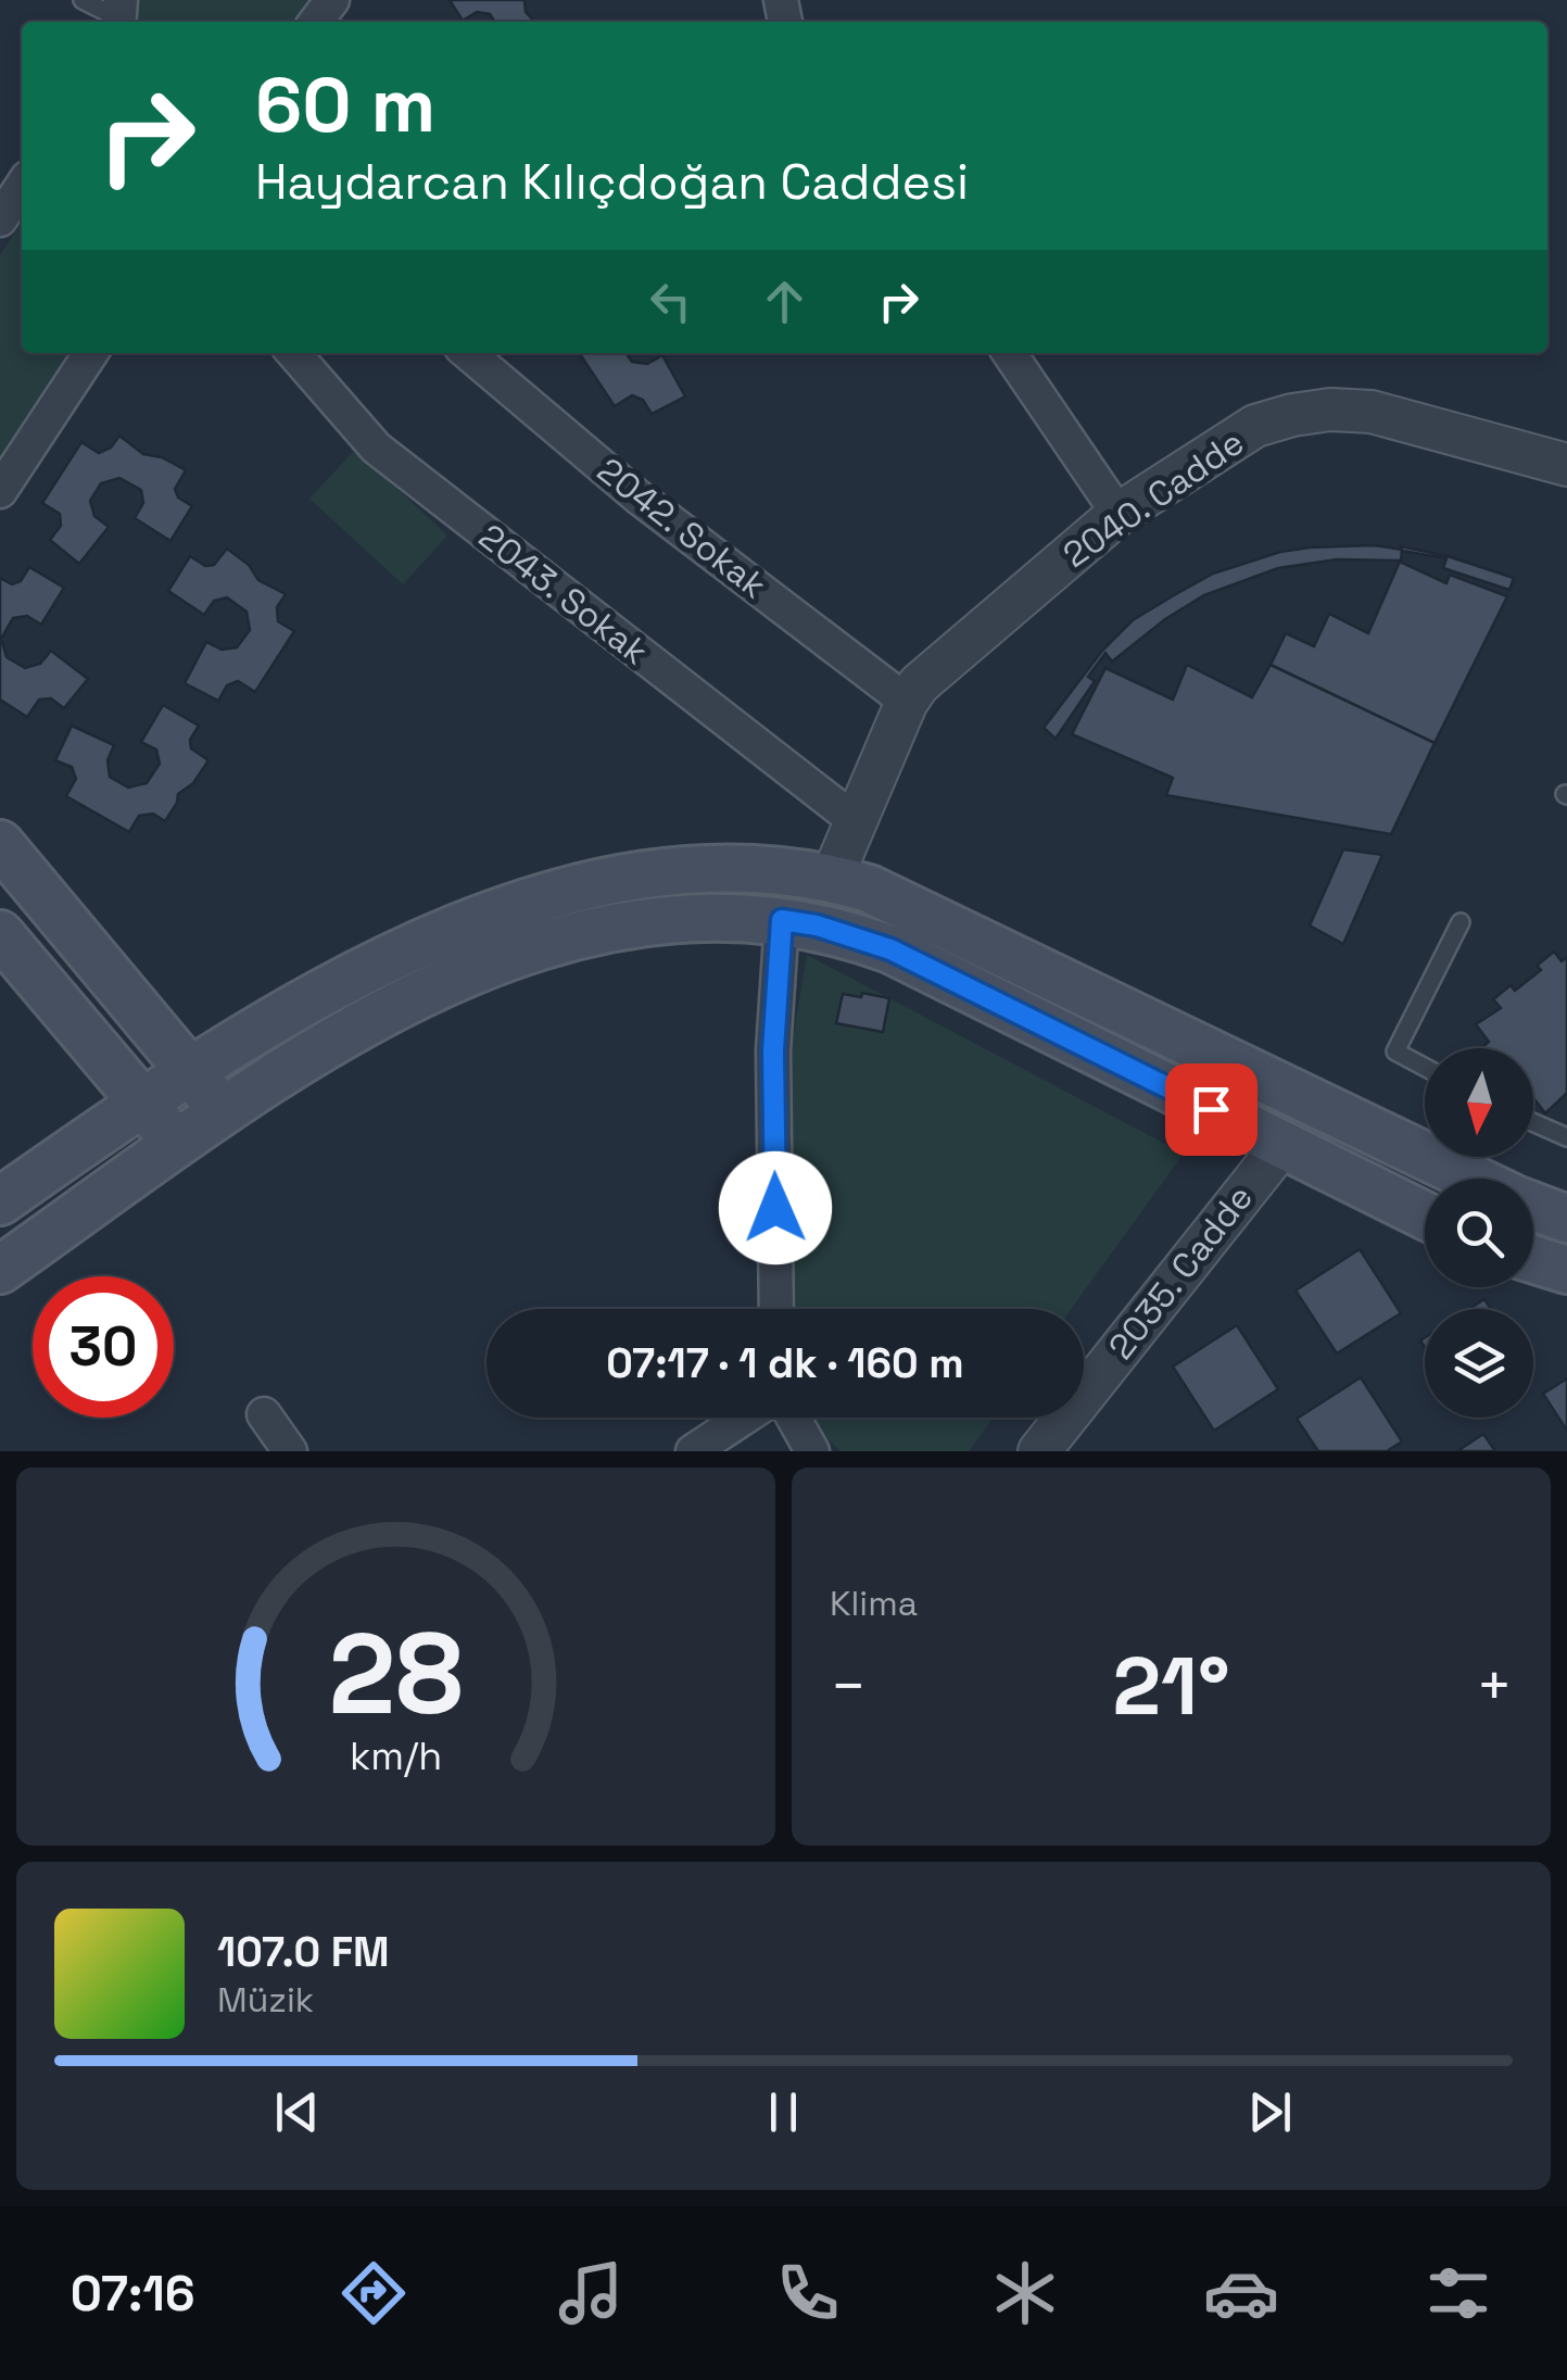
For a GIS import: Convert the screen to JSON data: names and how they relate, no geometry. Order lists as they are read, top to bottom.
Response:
{
  "streets": {
    "street": [
      "2040. Cadde",
      "2042. Sokak",
      "2043. Sokak",
      "2035. Cadde"
    ]
  },
  "crossings": [
    ["2040. Cadde", "2042. Sokak"],
    ["2040. Cadde", "2043. Sokak"]
  ],
  "north": "bottom",
  "page": {
    "turn": ["60 m", "Haydarcan Kılıçdoğan Caddesi"],
    "limit": "30",
    "trip": "07:17 · 1 dk · 160 m",
    "tile": "Klima",
    "heat": ["−", "21°", "+"],
    "song": ["107.0 FM", "Müzik"],
    "tabs": "07:16",
    "gauge": ["28", "km/h"]
  }
}
